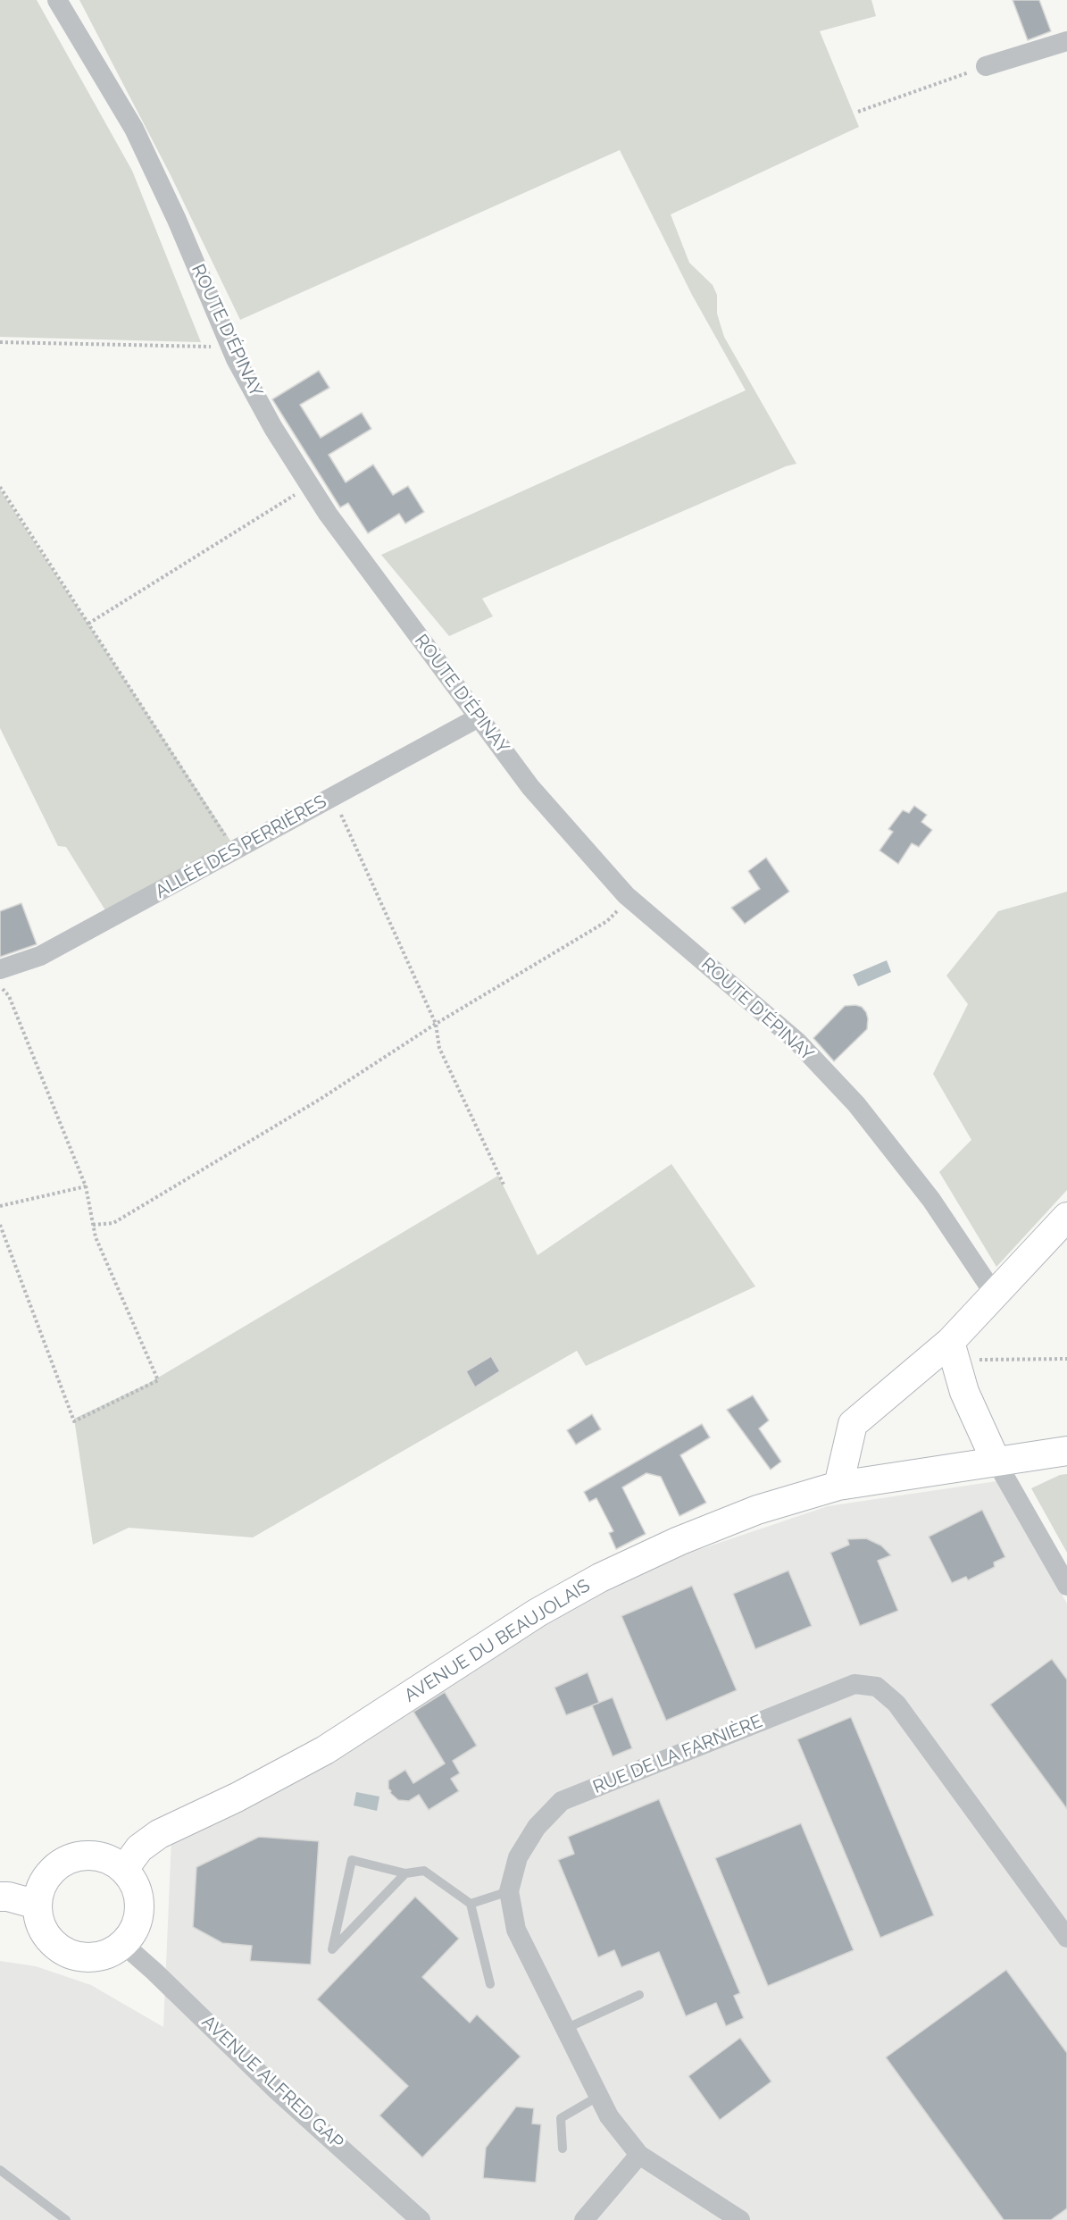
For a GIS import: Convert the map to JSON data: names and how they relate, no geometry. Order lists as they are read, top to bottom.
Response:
{
  "streets": {
    "main road": ["AVENUE DU BEAUJOLAIS"],
    "street": [
      "ROUTE D'ÉPINAY",
      "ALLÉE DES PERRIÈRES",
      "RUE DE LA FARNIÈRE",
      "AVENUE ALFRED GAP"
    ]
  },
  "crossings": [
    ["ROUTE D'ÉPINAY", "ALLÉE DES PERRIÈRES"],
    ["AVENUE DU BEAUJOLAIS", "AVENUE ALFRED GAP"]
  ]
}
